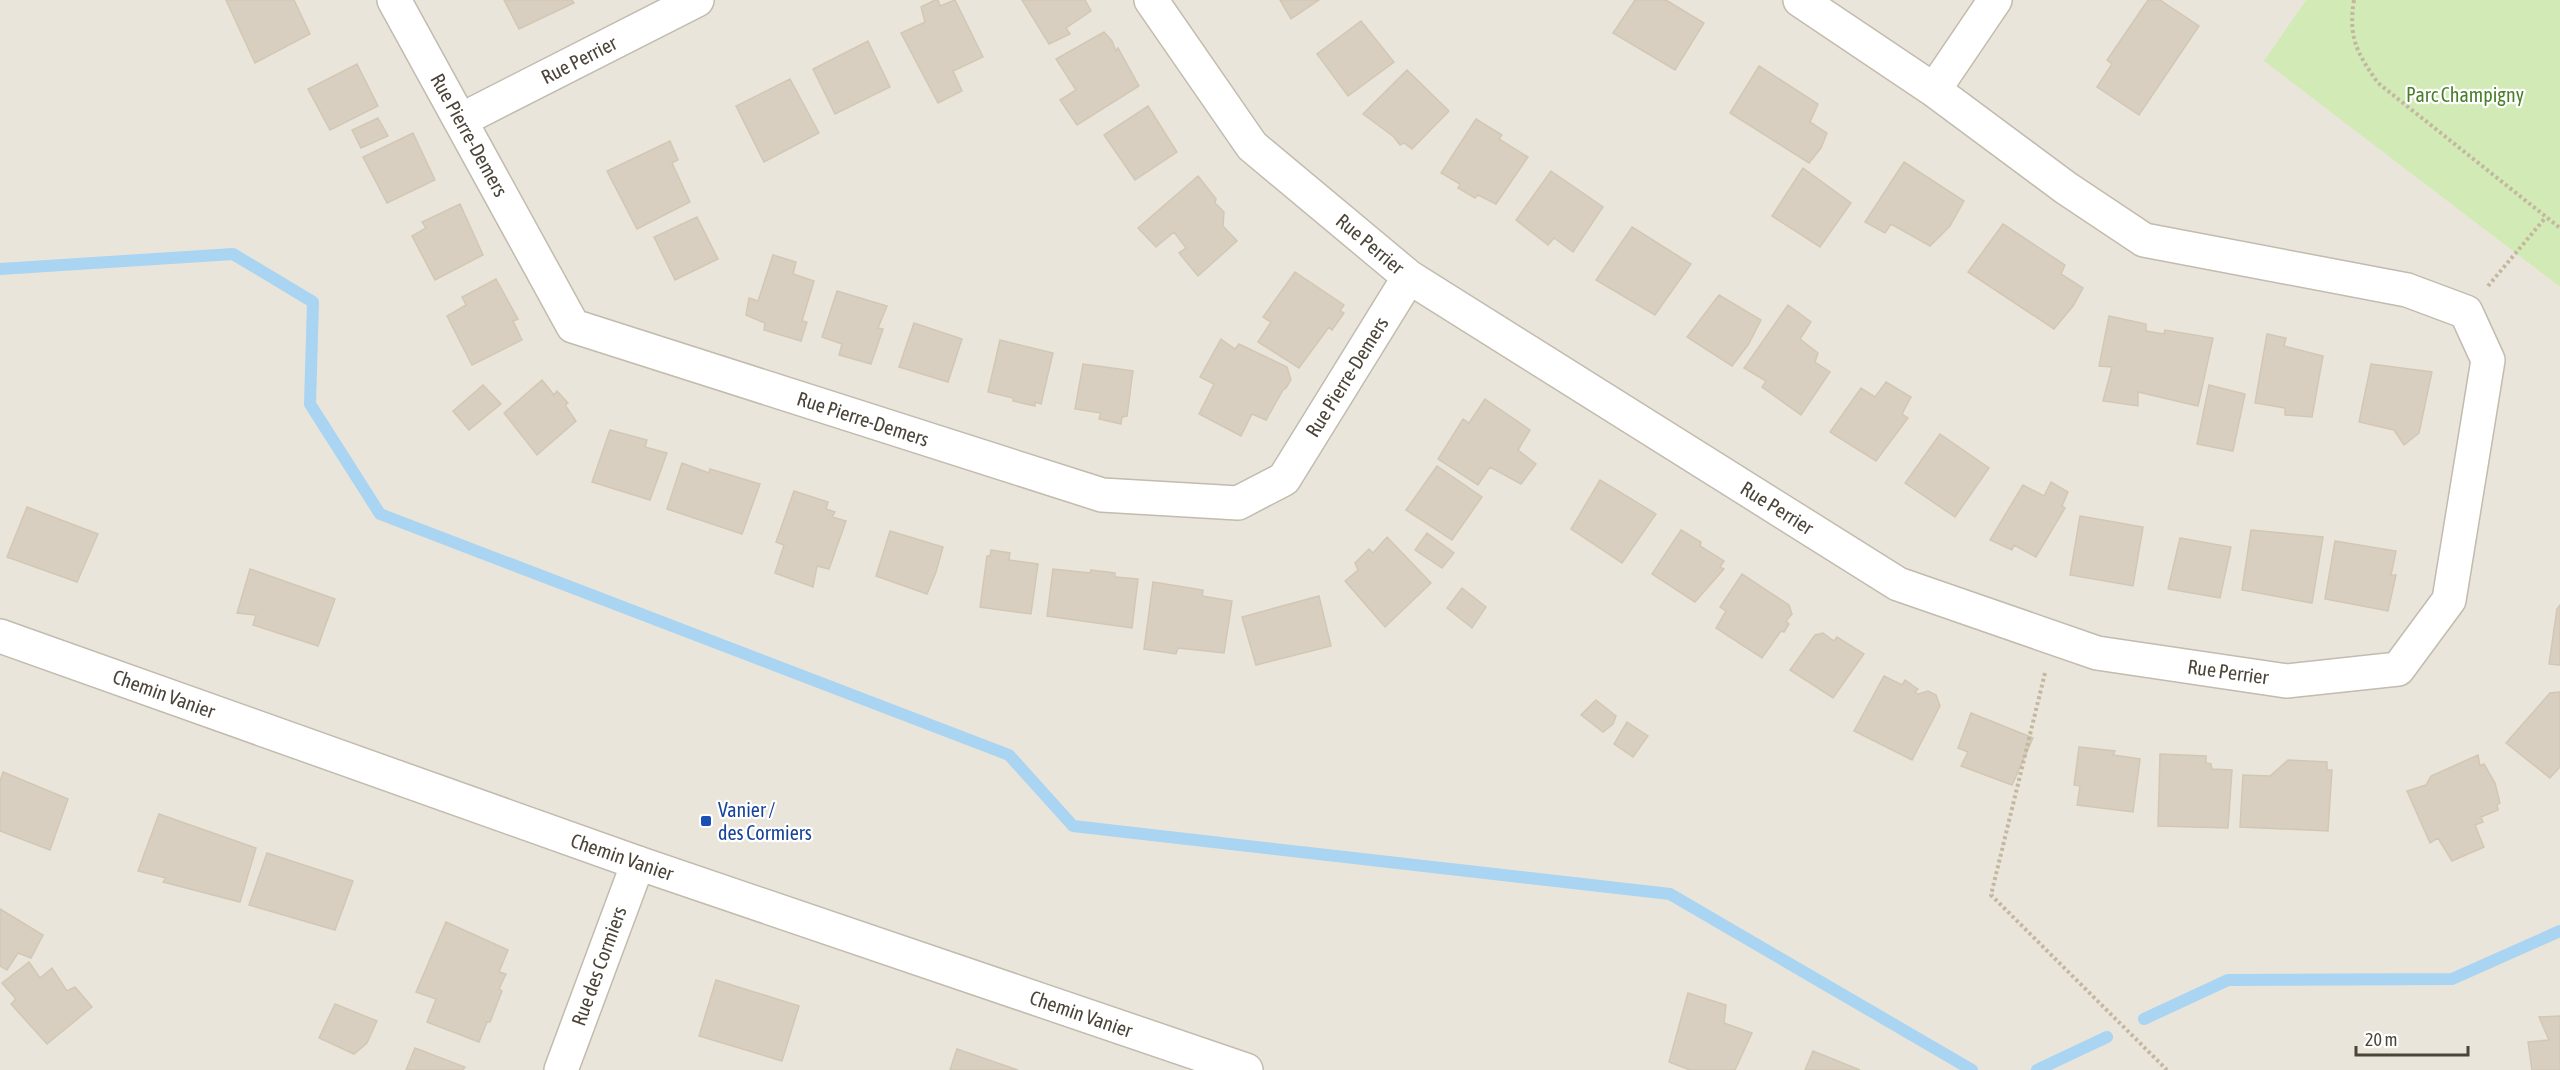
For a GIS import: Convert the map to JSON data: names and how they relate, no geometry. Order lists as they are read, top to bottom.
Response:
{
  "streets": {
    "street": [
      "Rue Perrier",
      "Rue Pierre-Demers",
      "Chemin Vanier",
      "Rue des Cormiers"
    ]
  },
  "crossings": [
    ["Rue Perrier", "Rue Pierre-Demers"],
    ["Chemin Vanier", "Rue des Cormiers"]
  ],
  "parks": ["Parc Champigny"],
  "places": {
    "transit": ["Vanier / des Cormiers"]
  },
  "scale_bar": "20 m"
}
